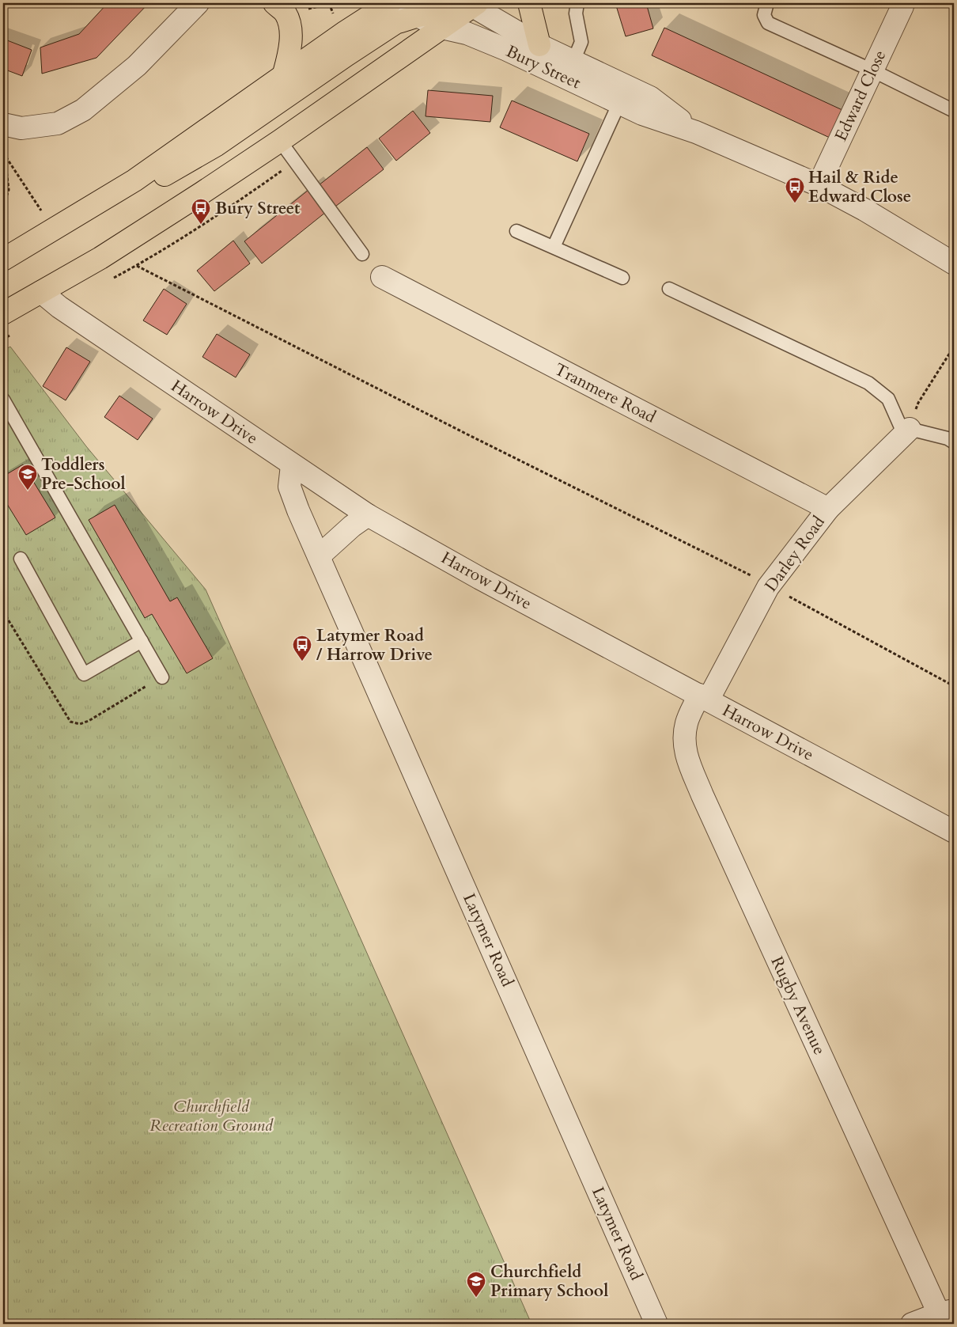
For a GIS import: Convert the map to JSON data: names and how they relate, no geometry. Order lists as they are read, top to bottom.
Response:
{
  "streets": {
    "street": [
      "Bury Street",
      "Edward Close",
      "Tranmere Road",
      "Harrow Drive",
      "Darley Road",
      "Latymer Road",
      "Rugby Avenue"
    ]
  },
  "crossings": [
    ["Bury Street", "Edward Close"],
    ["Tranmere Road", "Darley Road"],
    ["Harrow Drive", "Darley Road"],
    ["Harrow Drive", "Latymer Road"],
    ["Harrow Drive", "Rugby Avenue"],
    ["Darley Road", "Rugby Avenue"]
  ],
  "parks": ["Churchfield Recreation Ground"],
  "places": {
    "bus stop": ["Hail & Ride Edward Close", "Bury Street", "Latymer Road / Harrow Drive"],
    "school or university": ["Toddlers Pre-School", "Churchfield Primary School"]
  }
}
